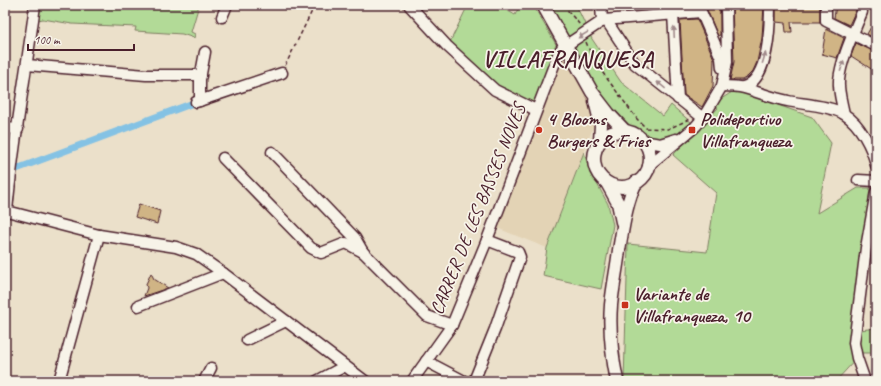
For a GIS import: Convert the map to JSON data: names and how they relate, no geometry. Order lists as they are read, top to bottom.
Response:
{
  "streets": {
    "street": ["CARRER DE LES BASSES NOVES"]
  },
  "districts": ["VILLAFRANQUESA"],
  "places": {
    "other": ["4 Blooms Burgers & Fries"],
    "transit": ["Polideportivo Villafranqueza", "Variante de Villafranqueza, 10"]
  },
  "scale_bar": "100 m"
}
